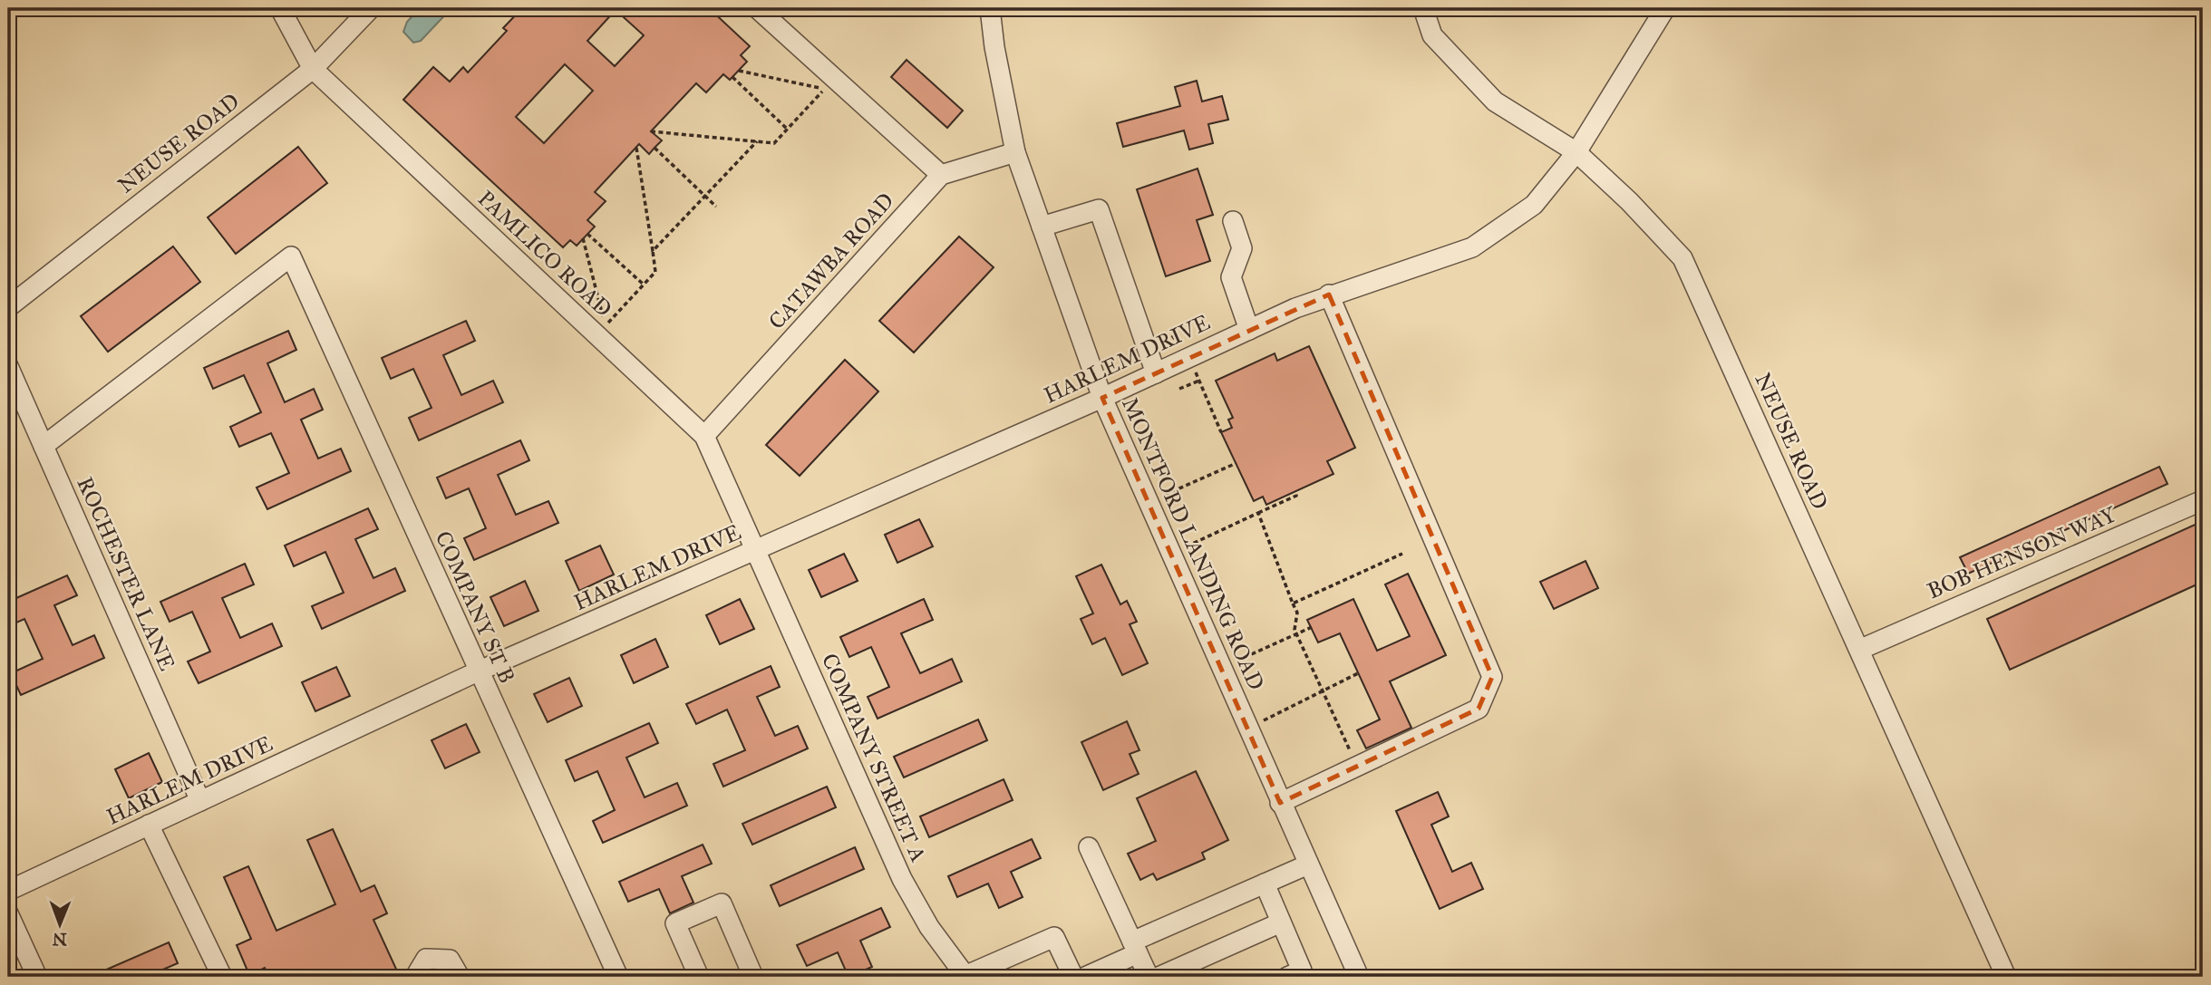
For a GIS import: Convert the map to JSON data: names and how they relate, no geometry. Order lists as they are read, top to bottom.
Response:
{
  "streets": {
    "street": [
      "NEUSE ROAD",
      "PAMLICO ROAD",
      "CATAWBA ROAD",
      "HARLEM DRIVE",
      "MONTFORD LANDING ROAD",
      "BOB HENSON WAY",
      "ROCHESTER LANE",
      "COMPANY ST B",
      "COMPANY STREET A"
    ]
  },
  "crossings": [
    ["NEUSE ROAD", "PAMLICO ROAD"],
    ["NEUSE ROAD", "HARLEM DRIVE"],
    ["NEUSE ROAD", "BOB HENSON WAY"],
    ["PAMLICO ROAD", "CATAWBA ROAD"],
    ["PAMLICO ROAD", "HARLEM DRIVE"],
    ["PAMLICO ROAD", "COMPANY STREET A"],
    ["HARLEM DRIVE", "MONTFORD LANDING ROAD"],
    ["HARLEM DRIVE", "ROCHESTER LANE"],
    ["HARLEM DRIVE", "COMPANY ST B"],
    ["HARLEM DRIVE", "COMPANY STREET A"],
    ["ROCHESTER LANE", "COMPANY ST B"]
  ],
  "north": "bottom"
}
